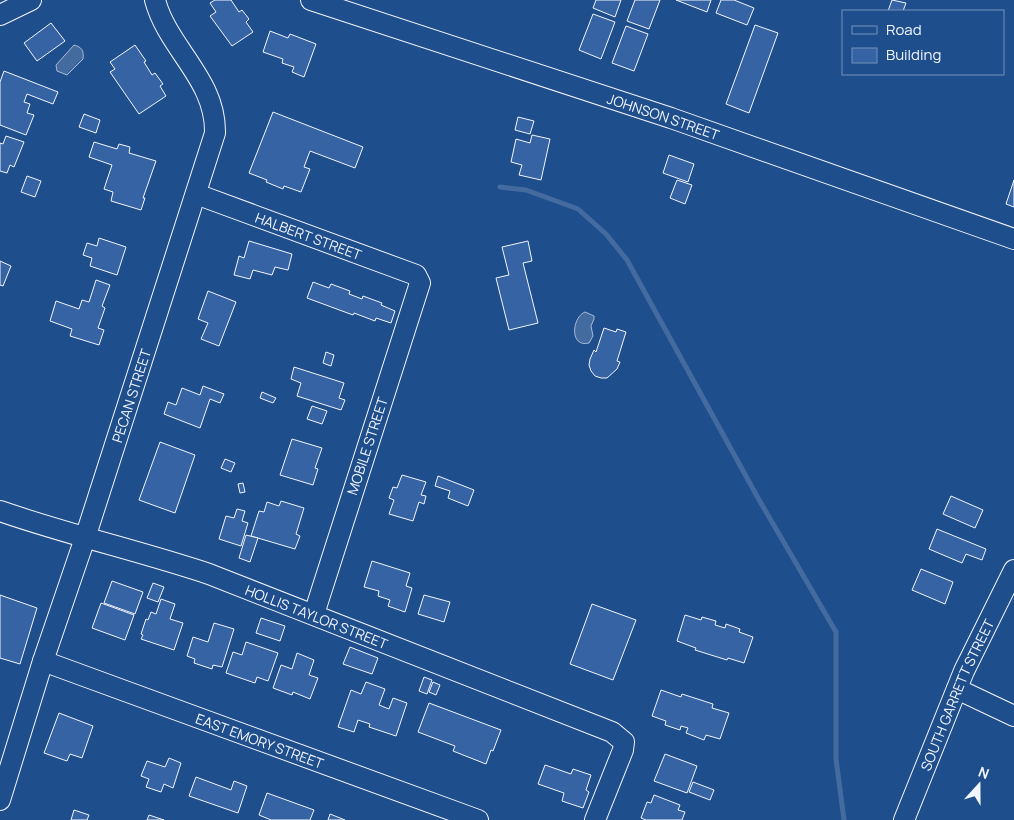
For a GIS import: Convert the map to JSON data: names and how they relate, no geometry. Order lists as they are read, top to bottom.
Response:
{
  "streets": {
    "street": [
      "JOHNSON STREET",
      "HALBERT STREET",
      "PECAN STREET",
      "MOBILE STREET",
      "HOLLIS TAYLOR STREET",
      "SOUTH GARRETT STREET",
      "EAST EMORY STREET"
    ]
  },
  "crossings": [
    ["HALBERT STREET", "PECAN STREET"],
    ["HALBERT STREET", "MOBILE STREET"],
    ["PECAN STREET", "HOLLIS TAYLOR STREET"],
    ["PECAN STREET", "EAST EMORY STREET"],
    ["MOBILE STREET", "HOLLIS TAYLOR STREET"]
  ],
  "legend": ["Road", "Building"],
  "north": "top"
}
